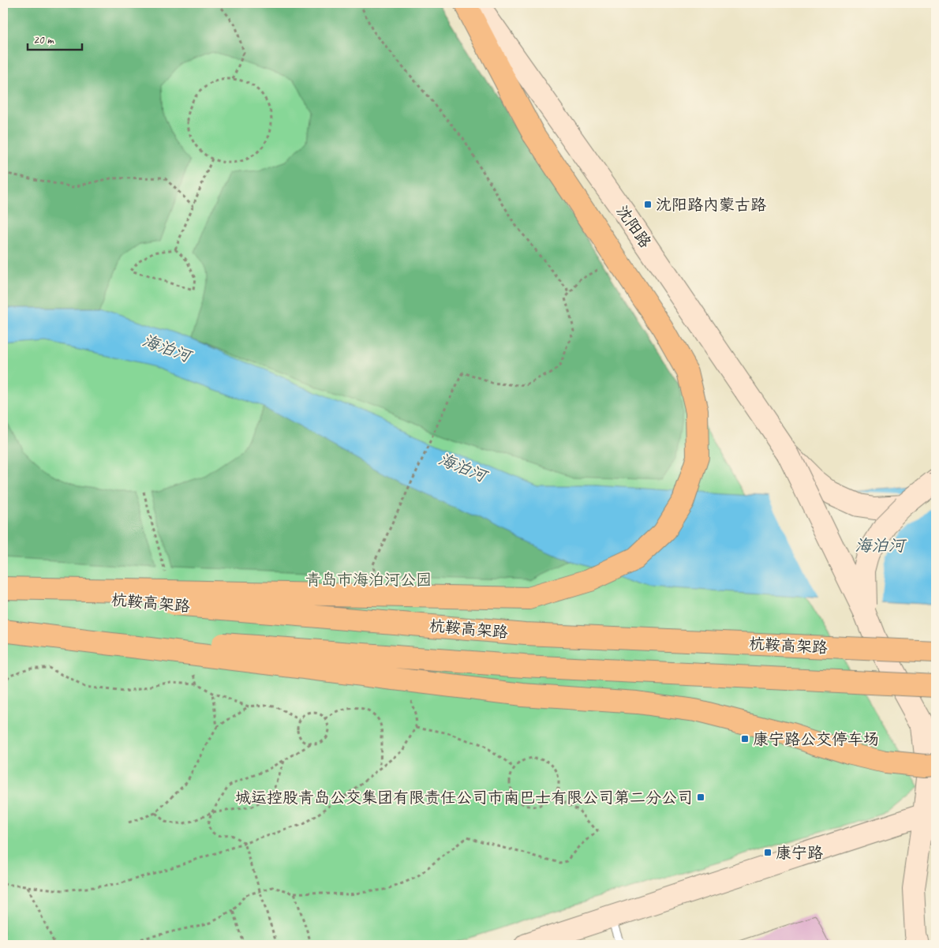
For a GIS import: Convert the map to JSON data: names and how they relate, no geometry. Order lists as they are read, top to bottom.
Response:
{
  "streets": {
    "highway": ["杭鞍高架路"],
    "main road": ["沈阳路"]
  },
  "water": ["海泊河"],
  "parks": ["青岛市海泊河公园"],
  "places": {
    "transit": [
      "沈阳路内蒙古路",
      "康宁路公交停车场",
      "城运控股青岛公交集团有限责任公司市南巴士有限公司第二分公司",
      "康宁路"
    ]
  },
  "scale_bar": "20 m"
}
